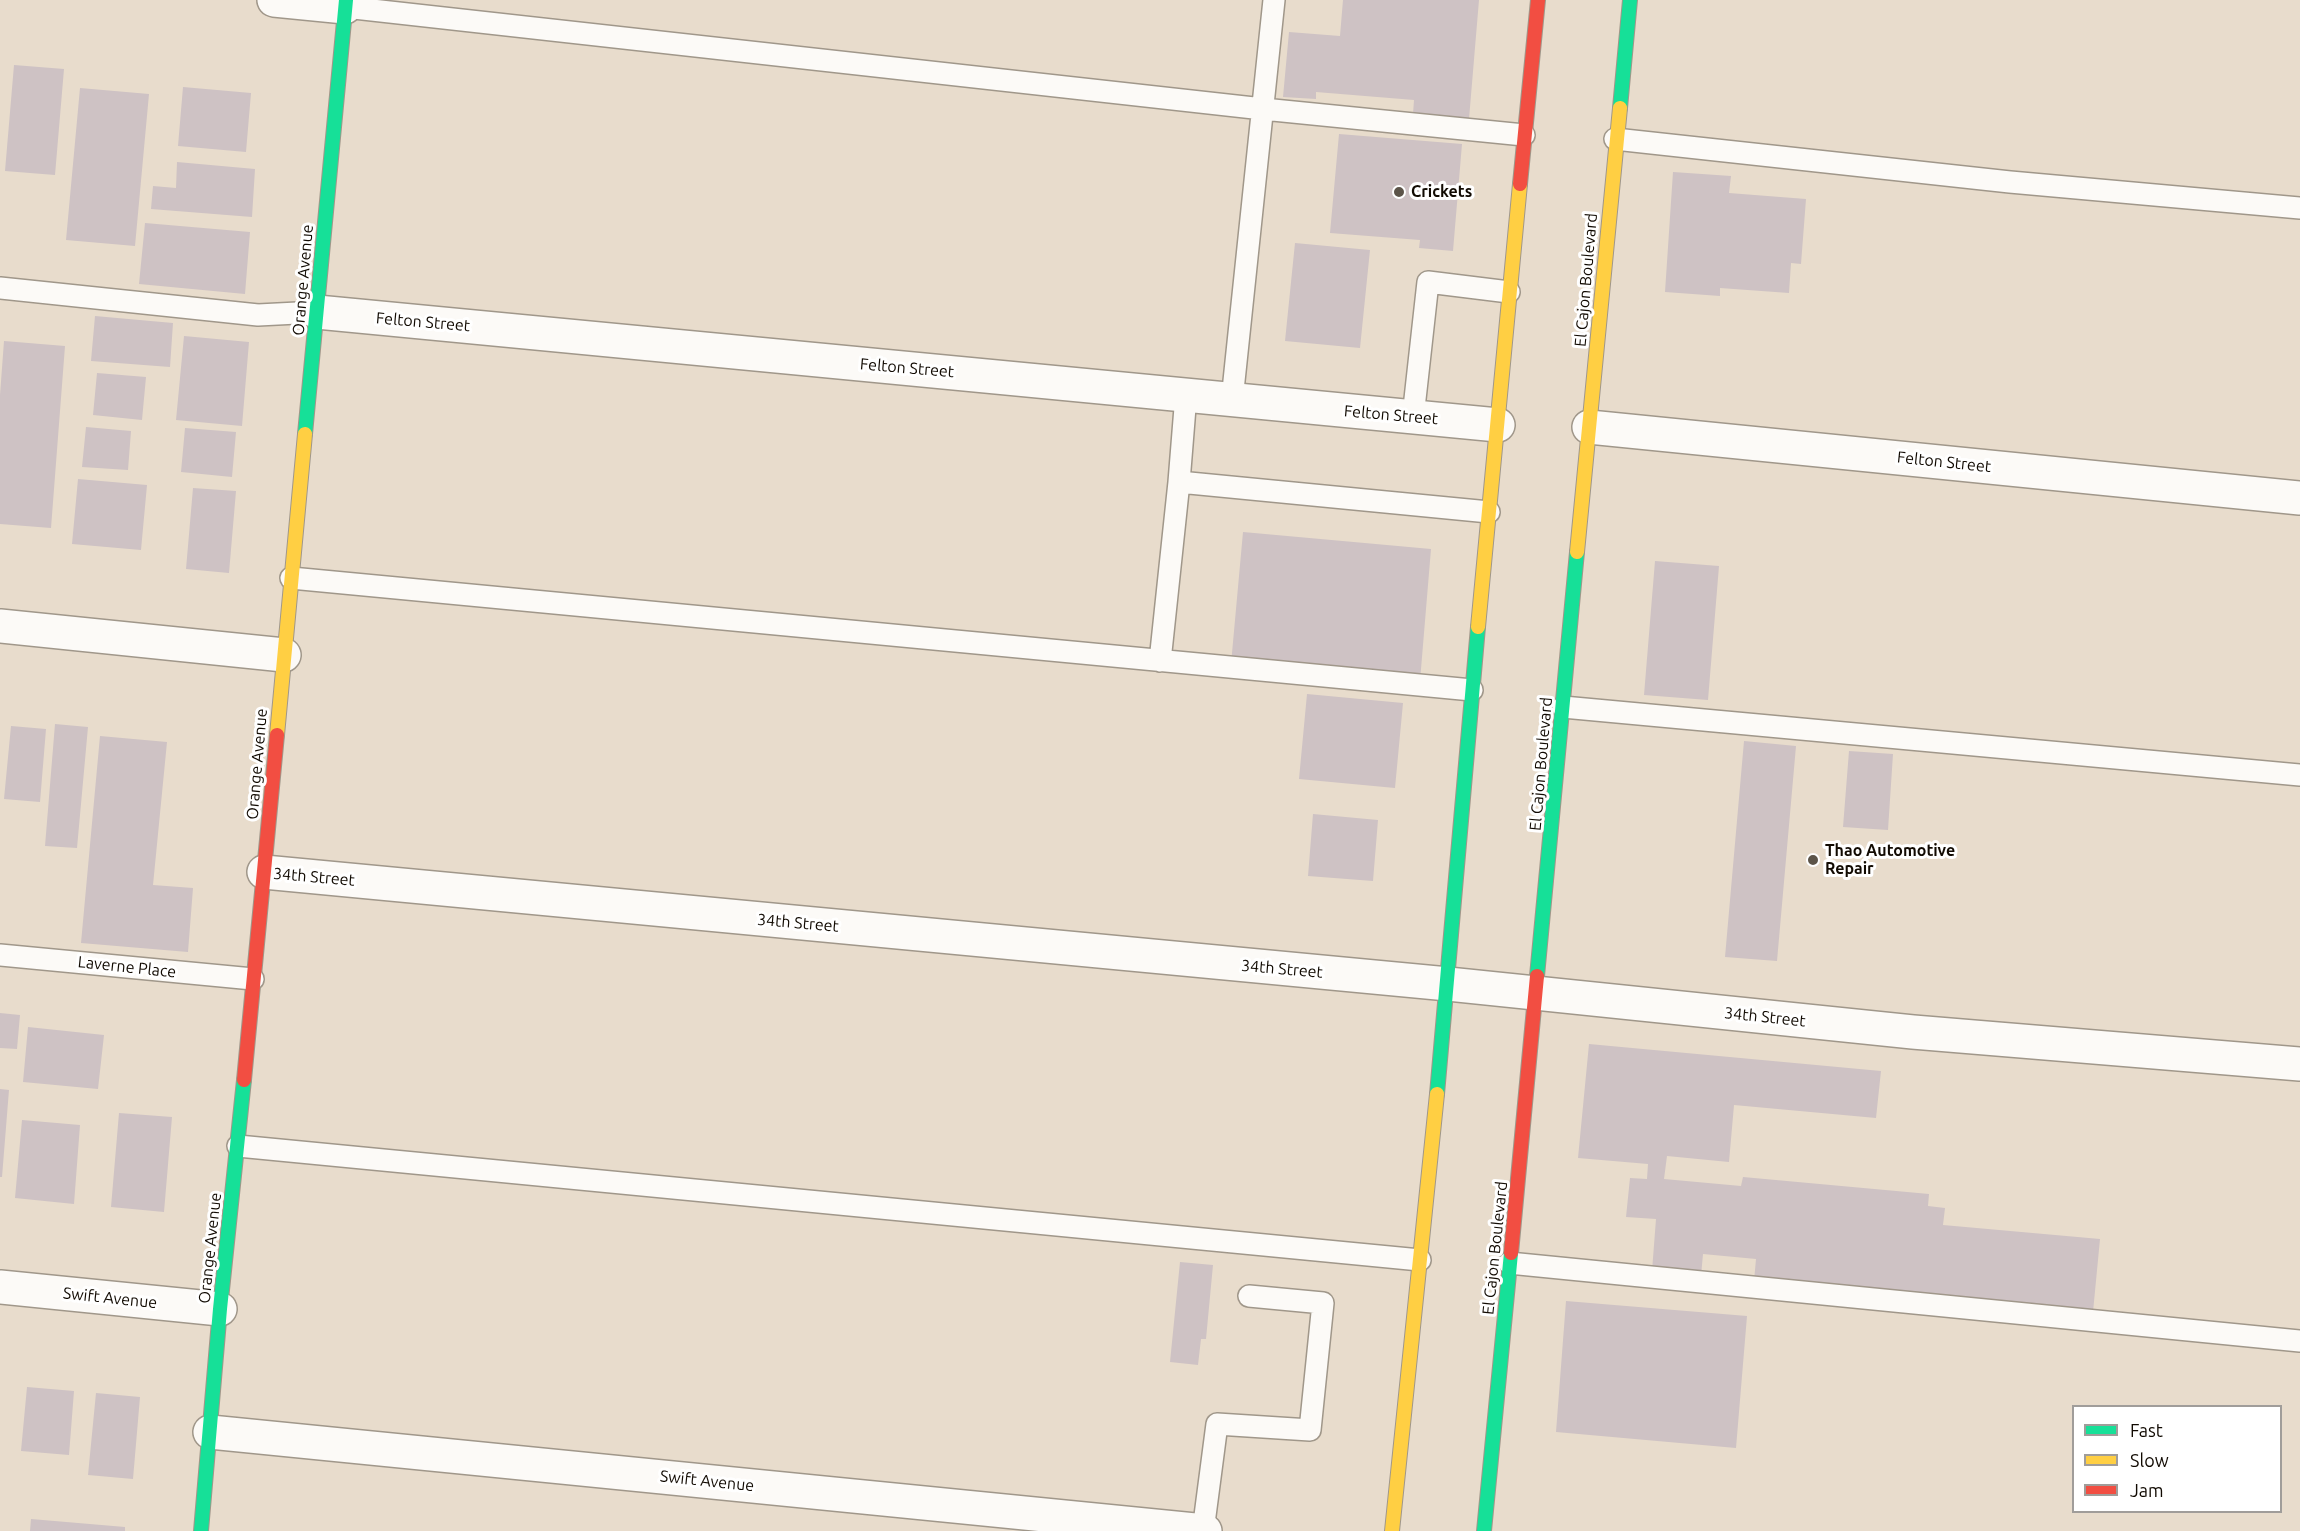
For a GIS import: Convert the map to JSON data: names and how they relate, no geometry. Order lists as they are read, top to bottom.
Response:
{
  "streets": {
    "main road": ["Orange Avenue", "El Cajon Boulevard"],
    "street": ["Felton Street", "34th Street", "Swift Avenue"],
    "lane": ["Laverne Place"]
  },
  "crossings": [
    ["Orange Avenue", "Felton Street"],
    ["Orange Avenue", "34th Street"],
    ["Orange Avenue", "Laverne Place"],
    ["Orange Avenue", "Swift Avenue"],
    ["El Cajon Boulevard", "Felton Street"],
    ["El Cajon Boulevard", "34th Street"]
  ],
  "places": ["Crickets", "Thao Automotive Repair"],
  "legend": ["Fast", "Slow", "Jam"]
}
